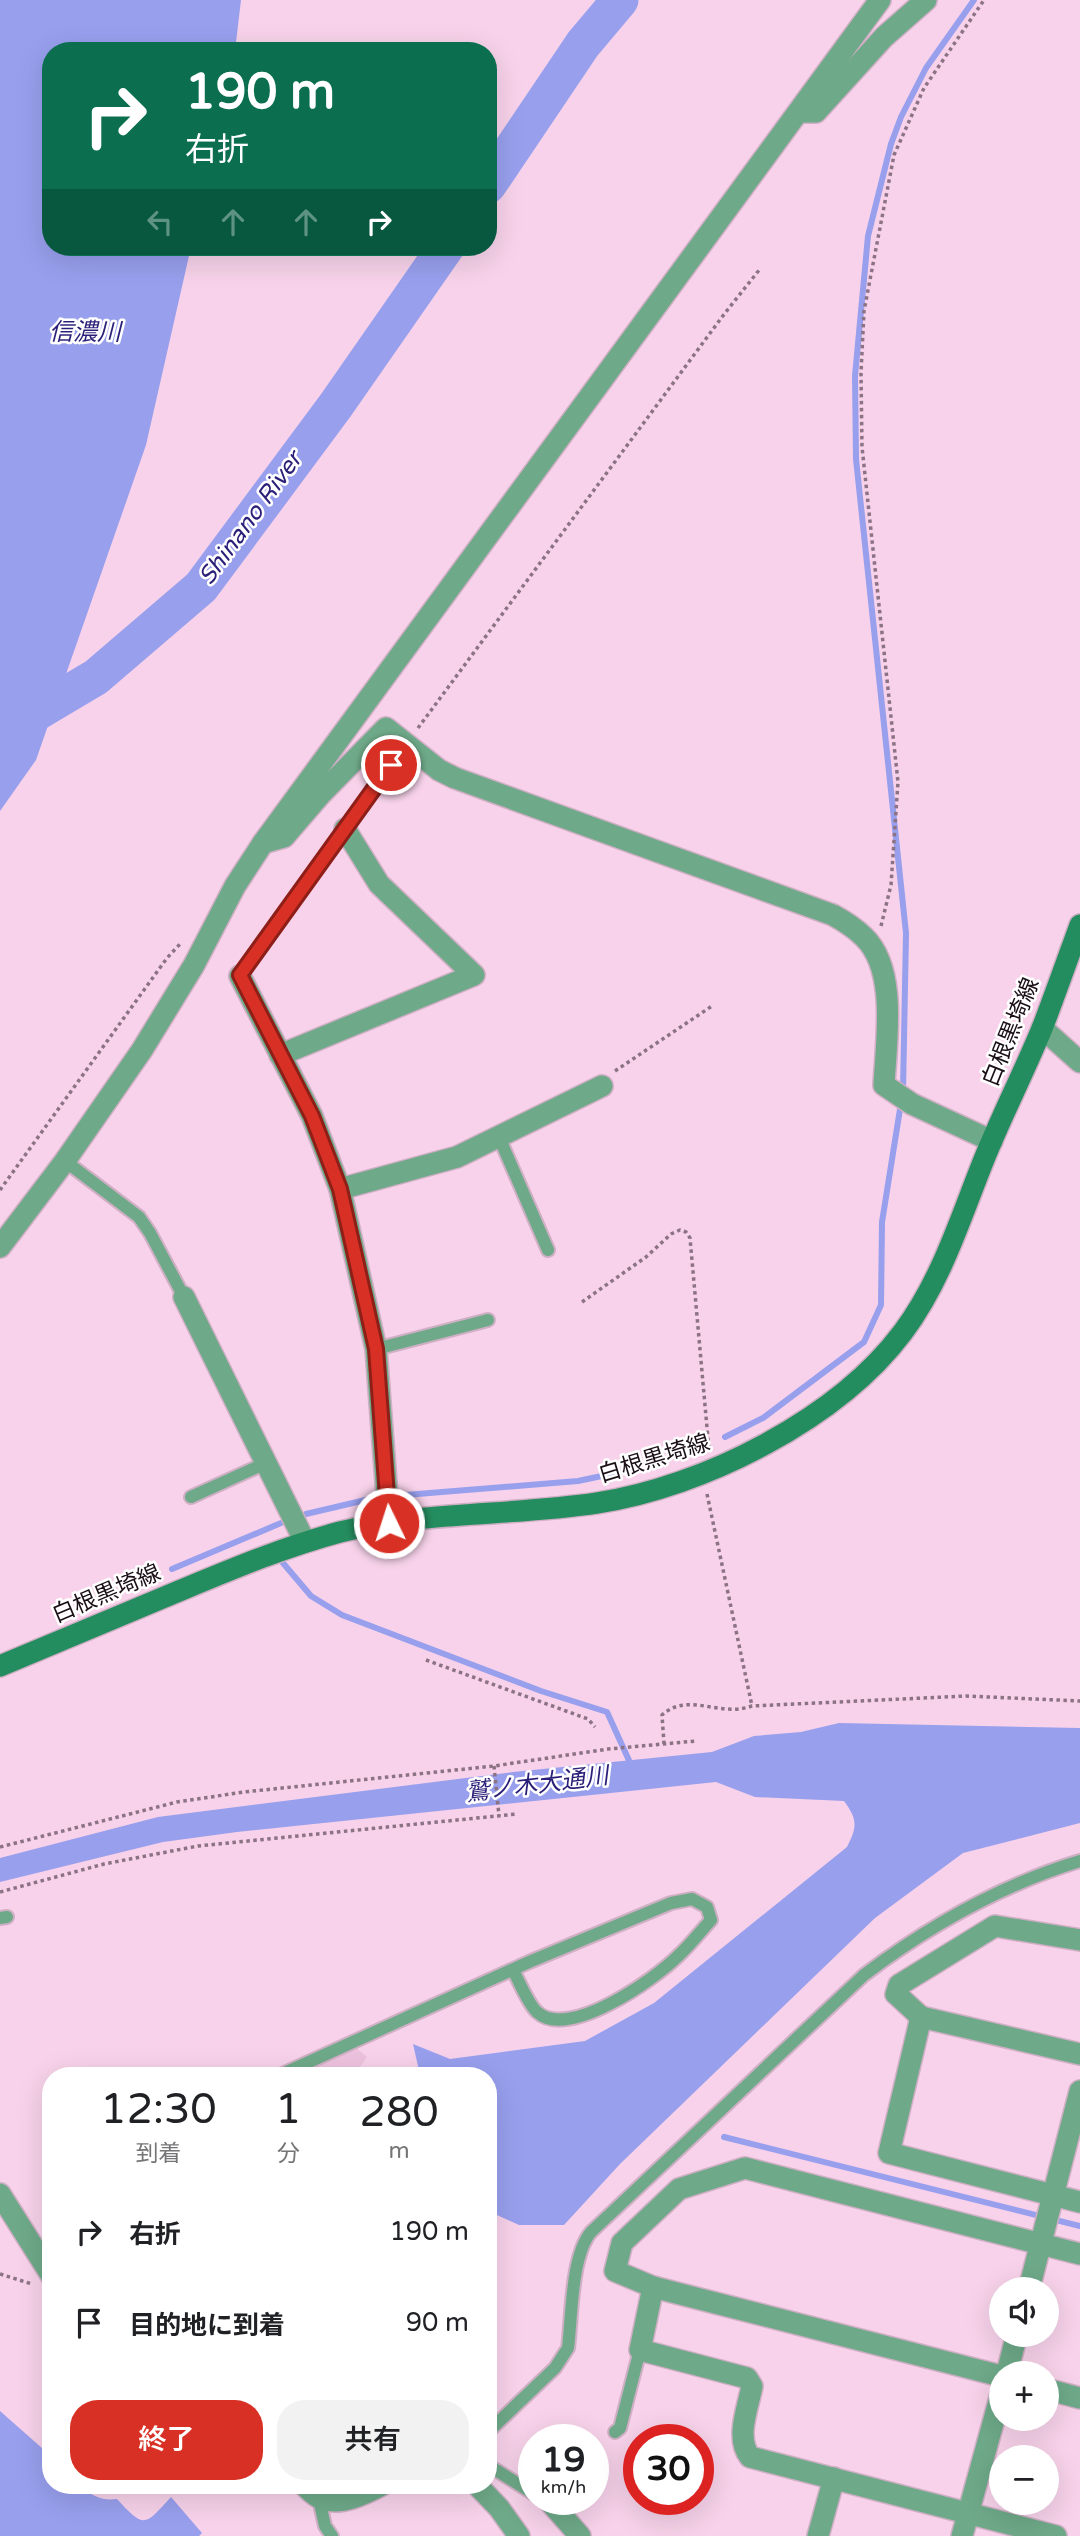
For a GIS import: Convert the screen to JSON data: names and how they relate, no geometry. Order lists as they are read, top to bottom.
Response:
{
  "streets": {
    "main road": ["白根黒埼線"]
  },
  "water": ["信濃川", "Shinano River", "鷲ノ木大通川"],
  "page": {
    "turn": ["190 m", "右折"],
    "eta": [
      "12:30",
      "到着",
      "1",
      "分",
      "280",
      "m"
    ],
    "list": [
      {
        "name": "右折",
        "value": "190 m"
      },
      {
        "name": "目的地に到着",
        "value": "90 m"
      }
    ],
    "map_buttons": ["+", "−"],
    "buttons": ["終了", "共有"],
    "speed": "19 km/h",
    "limit": "30"
  }
}
